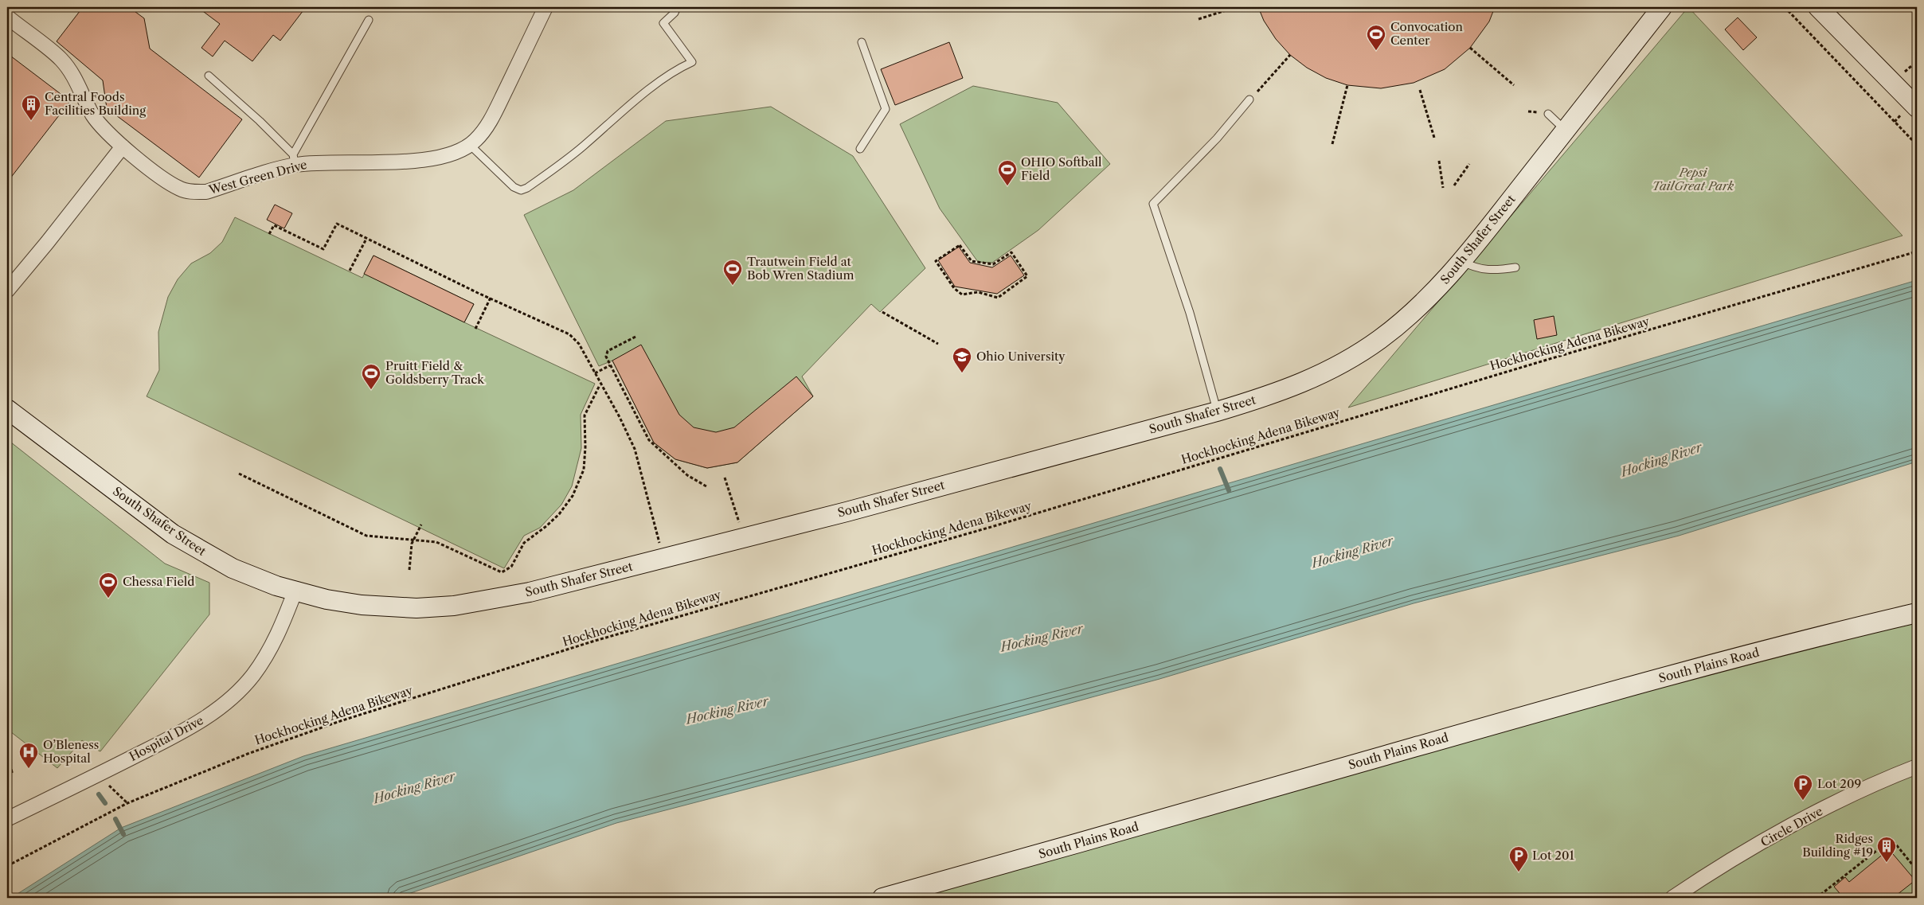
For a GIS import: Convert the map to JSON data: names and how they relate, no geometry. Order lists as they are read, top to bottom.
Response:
{
  "streets": {
    "street": [
      "West Green Drive",
      "South Shafer Street",
      "South Plains Road",
      "Hospital Drive",
      "Circle Drive"
    ],
    "path": ["Hockhocking Adena Bikeway"]
  },
  "crossings": [
    ["South Shafer Street", "Hospital Drive"]
  ],
  "water": ["Hocking River"],
  "parks": ["Pepsi TailGreat Park"],
  "places": {
    "sports": [
      "Convocation Center",
      "OHIO Softball Field",
      "Trautwein Field at Bob Wren Stadium",
      "Pruitt Field & Goldsberry Track",
      "Chessa Field"
    ],
    "building": ["Central Foods Facilities Building", "Ridges Building #19"],
    "school or university": ["Ohio University"],
    "hospital": ["O’Bleness Hospital"],
    "parking": ["Lot 209", "Lot 201"]
  }
}
